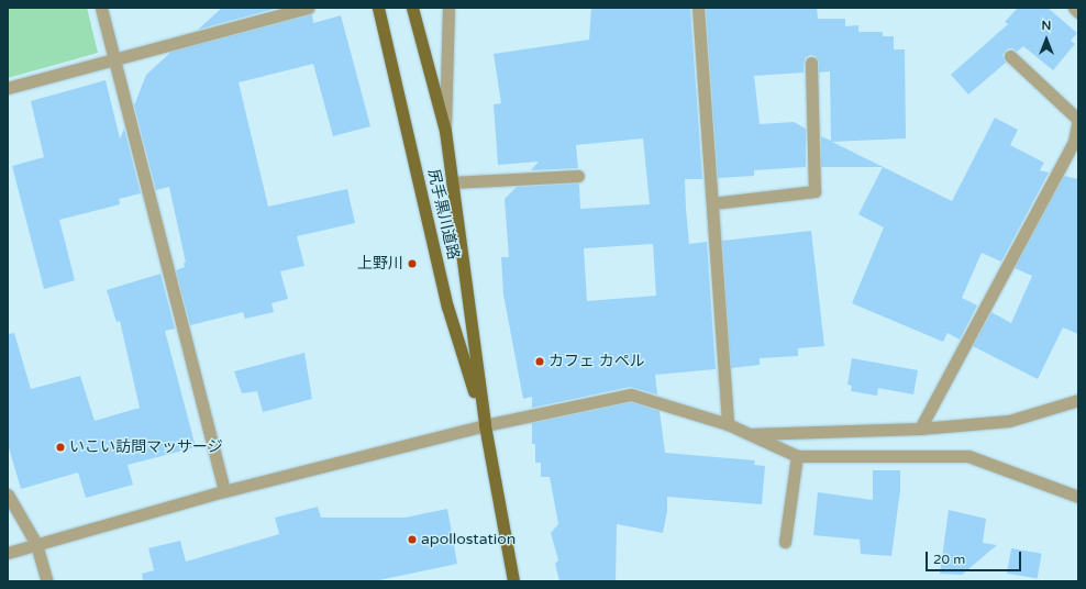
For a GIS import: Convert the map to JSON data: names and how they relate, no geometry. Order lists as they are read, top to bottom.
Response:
{
  "streets": {
    "main road": ["尻手黒川道路"]
  },
  "places": [
    "上野川",
    "カフェ カペル",
    "いこい訪問マッサージ",
    "apollostation"
  ],
  "scale_bar": "20 m",
  "north": "top"
}
